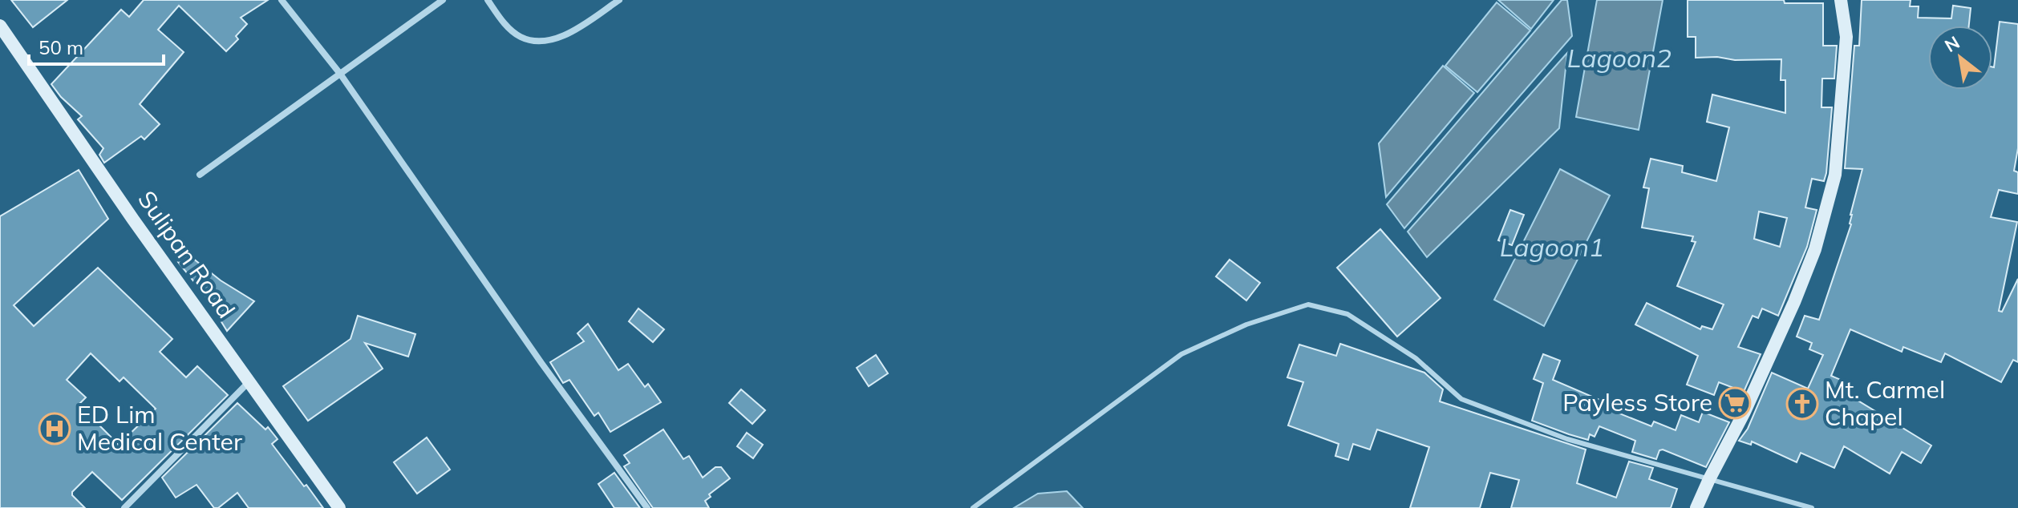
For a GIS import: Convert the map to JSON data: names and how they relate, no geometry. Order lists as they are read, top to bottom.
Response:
{
  "streets": {
    "street": ["Sulipan Road"]
  },
  "water": ["Lagoon2", "Lagoon1"],
  "places": {
    "supermarket": ["Payless Store"],
    "church": ["Mt. Carmel Chapel"],
    "hospital": ["ED Lim Medical Center"]
  },
  "scale_bar": "50 m",
  "north": "top left"
}
